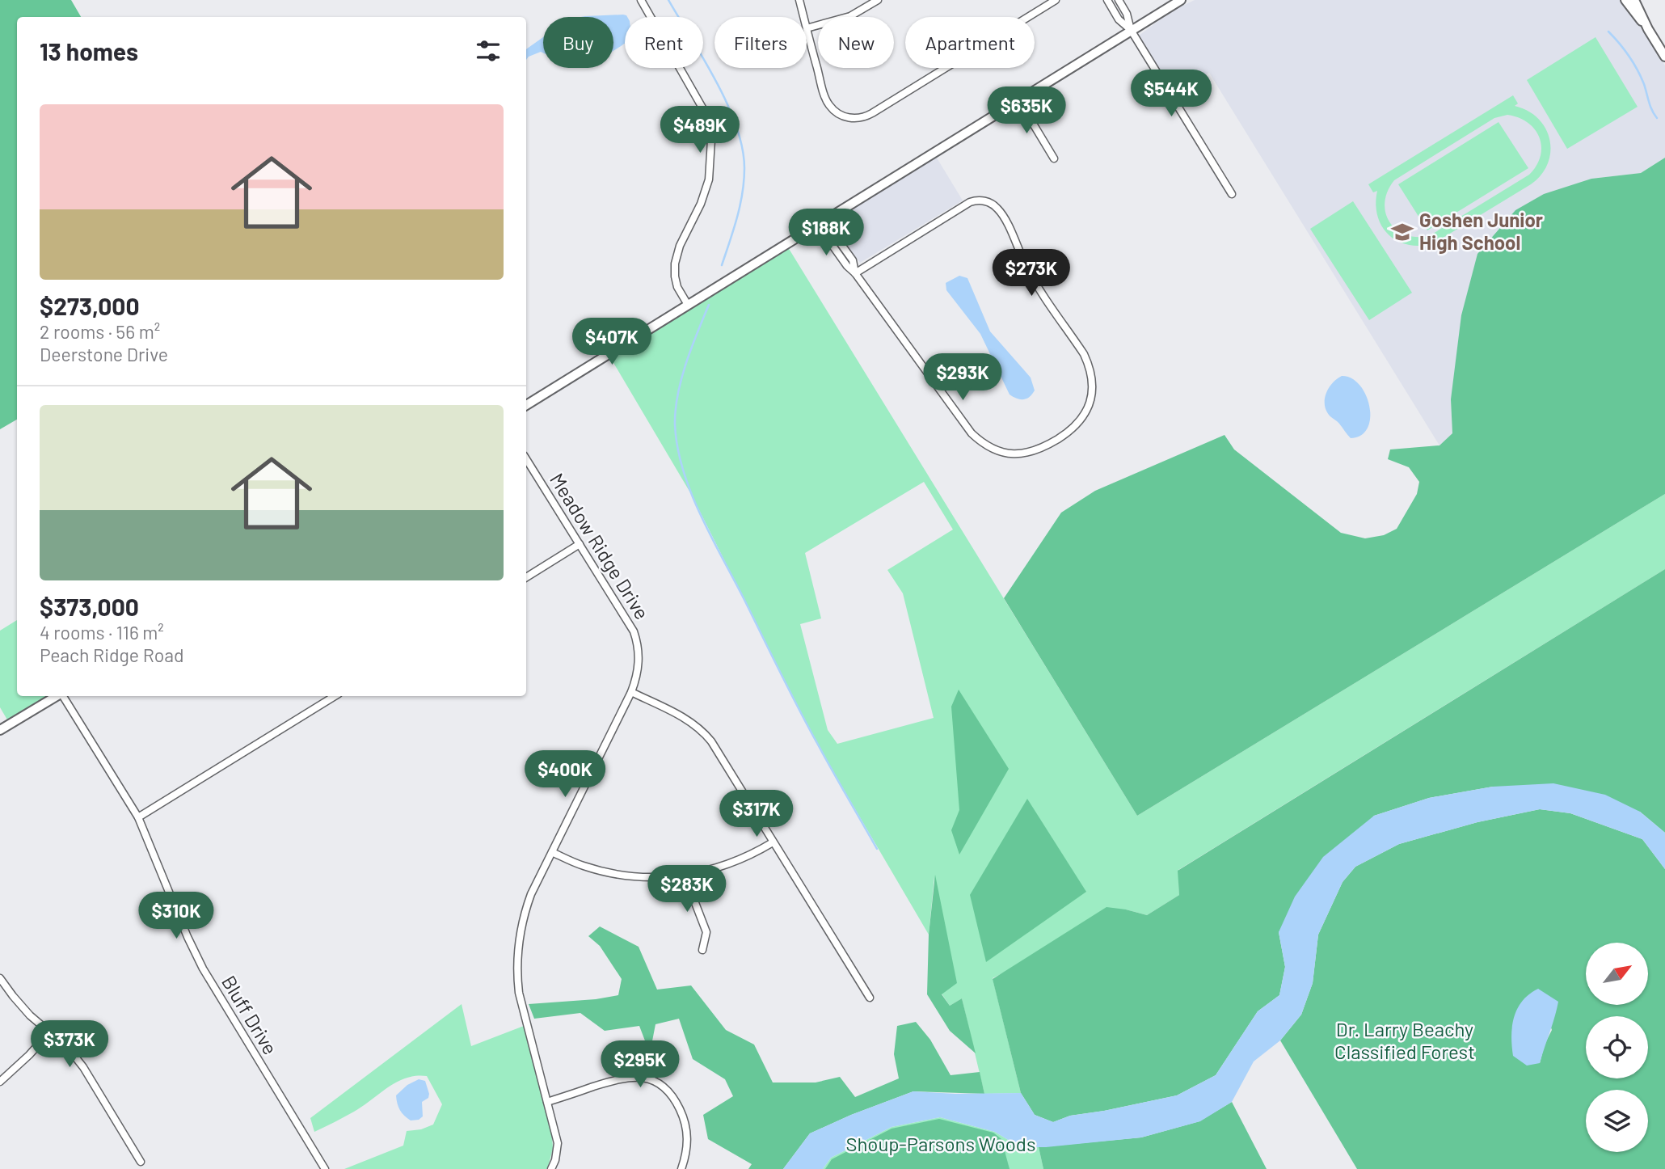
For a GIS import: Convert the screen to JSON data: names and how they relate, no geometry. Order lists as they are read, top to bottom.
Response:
{
  "streets": {
    "street": ["Meadow Ridge Drive", "Bluff Drive"]
  },
  "parks": ["Dr. Larry Beachy Classified Forest", "Shoup-Parsons Woods"],
  "places": {
    "school or university": ["Goshen Junior High School"]
  },
  "north": "top right",
  "page": {
    "chip": [
      "Buy",
      "Rent",
      "Filters",
      "New",
      "Apartment"
    ],
    "heading": "13 homes",
    "price": [
      "$544K",
      "$635K",
      "$489K",
      "$188K",
      "$273K",
      "$407K",
      "$293K",
      "$400K",
      "$317K",
      "$283K",
      "$310K",
      "$373K",
      "$295K"
    ],
    "list": [
      {
        "name": "$273,000",
        "note": "2 rooms · 56 m² · Deerstone Drive"
      },
      {
        "name": "$373,000",
        "note": "4 rooms · 116 m² · Peach Ridge Road"
      }
    ]
  }
}
